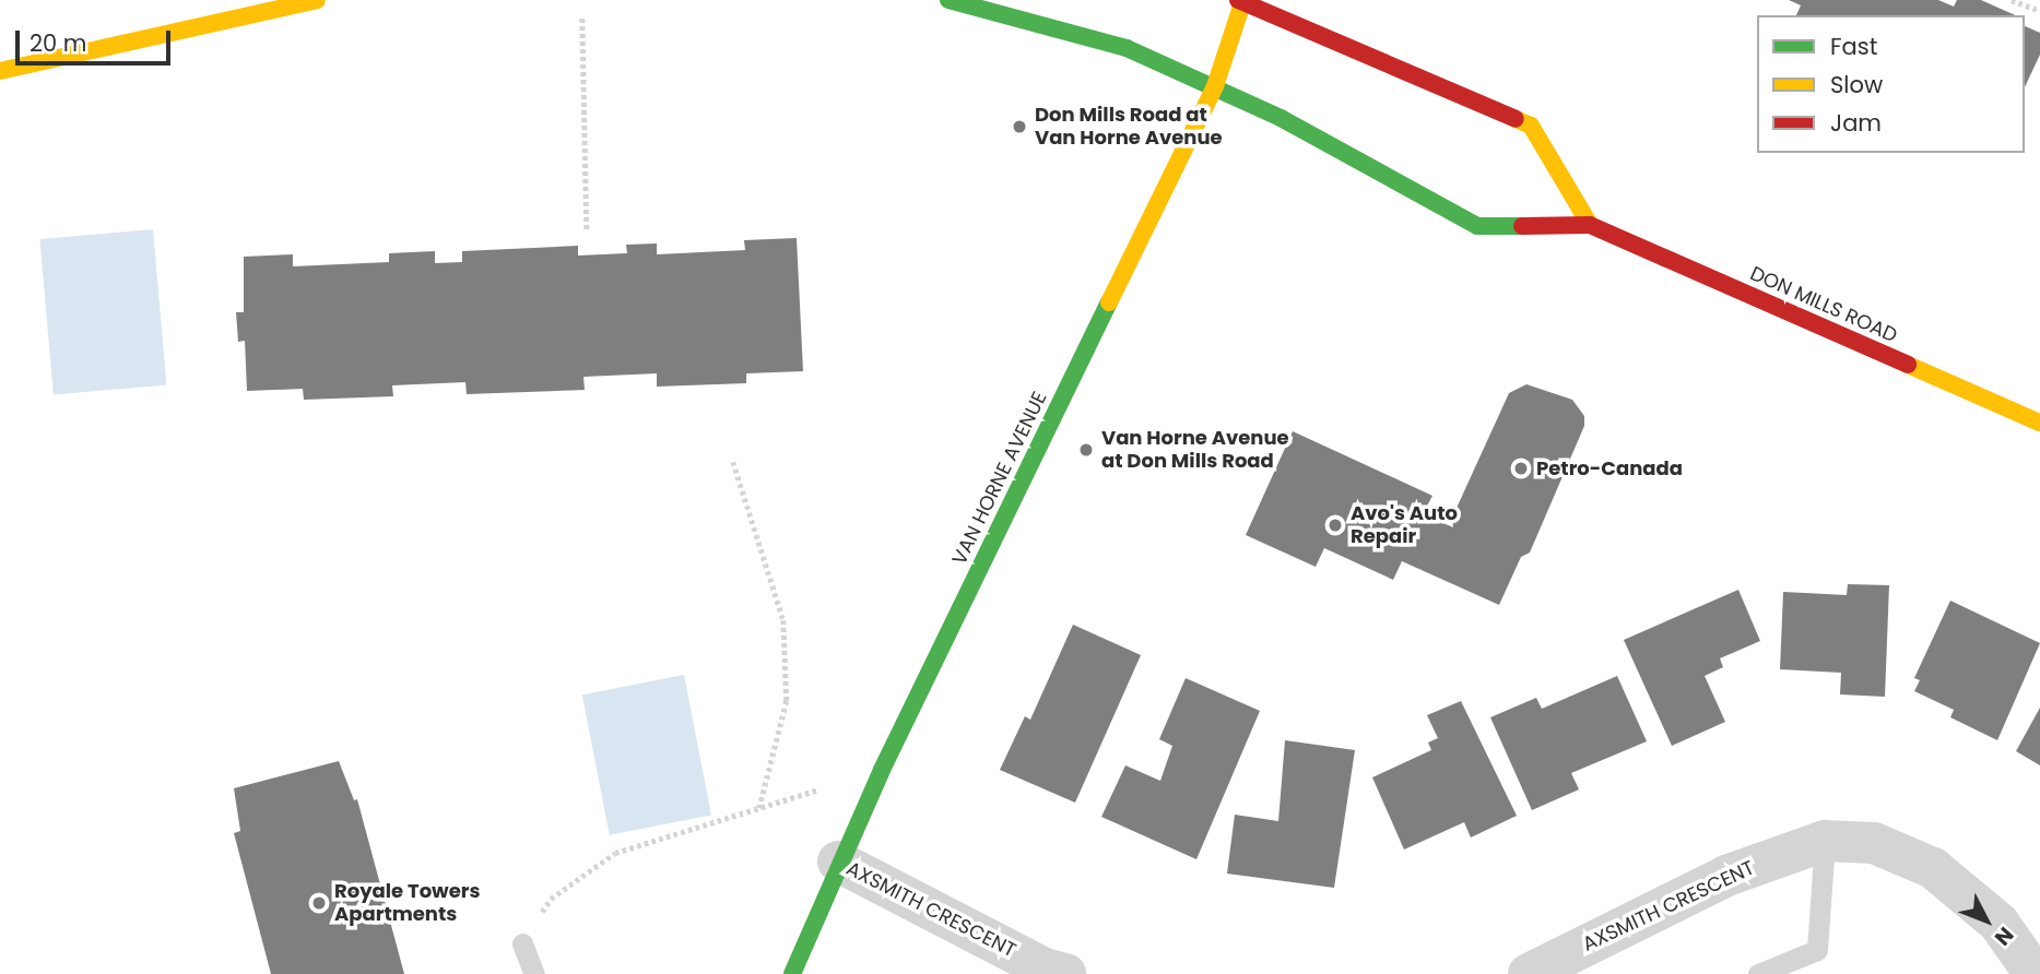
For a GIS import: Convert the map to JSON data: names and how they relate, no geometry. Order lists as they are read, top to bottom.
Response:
{
  "streets": {
    "main road": ["DON MILLS ROAD", "VAN HORNE AVENUE"],
    "street": ["AXSMITH CRESCENT"]
  },
  "crossings": [
    ["DON MILLS ROAD", "VAN HORNE AVENUE"],
    ["VAN HORNE AVENUE", "AXSMITH CRESCENT"]
  ],
  "places": [
    "Don Mills Road at Van Horne Avenue",
    "Van Horne Avenue at Don Mills Road",
    "Petro-Canada",
    "Avo's Auto Repair",
    "Royale Towers Apartments"
  ],
  "legend": ["Fast", "Slow", "Jam"],
  "scale_bar": "20 m",
  "north": "bottom right"
}
